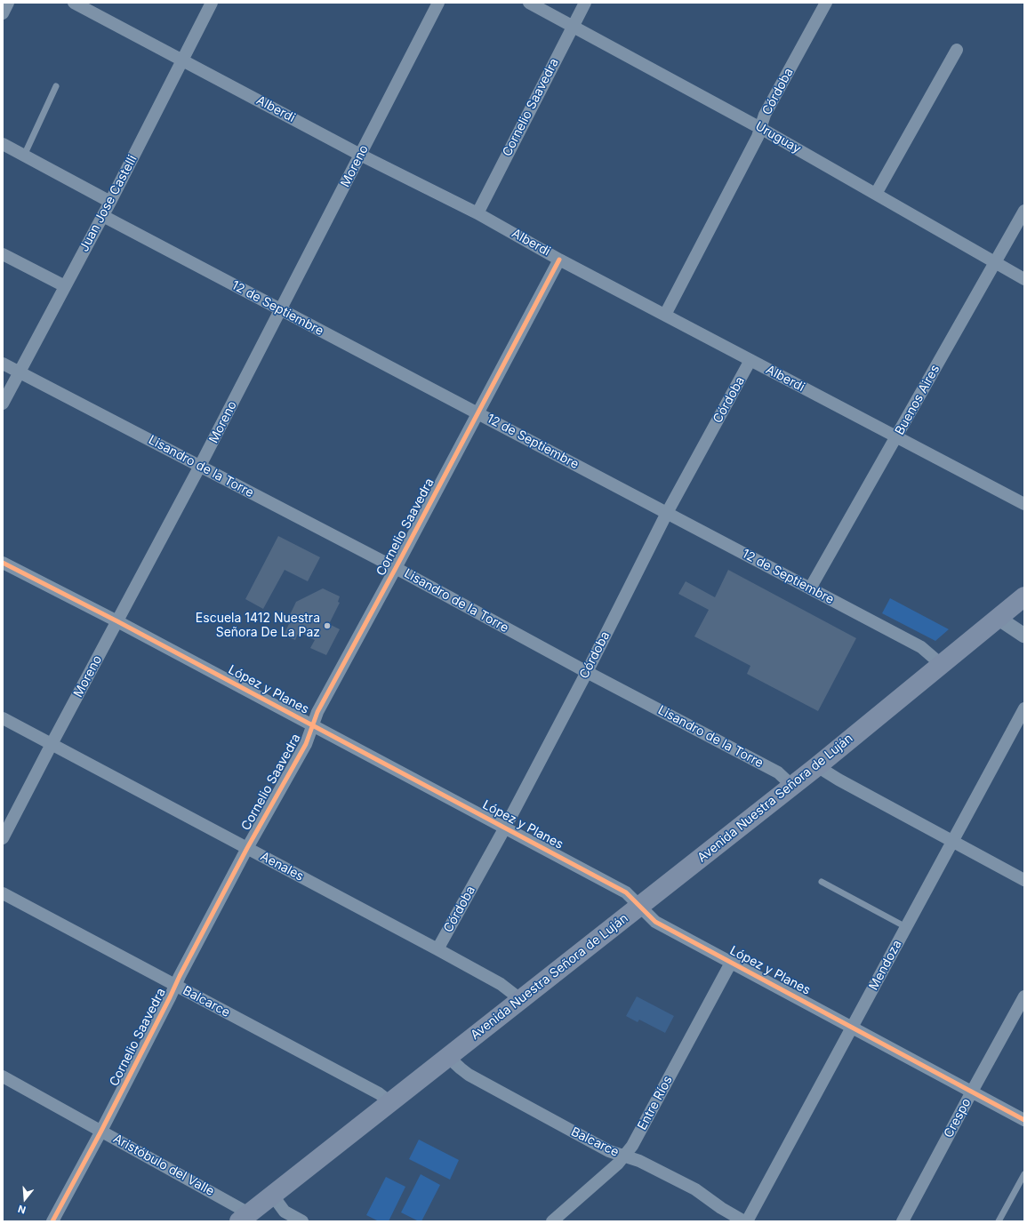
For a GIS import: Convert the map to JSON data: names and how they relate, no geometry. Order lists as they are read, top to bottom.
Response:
{
  "streets": {
    "main road": ["Avenida Nuestra Señora de Luján"],
    "street": [
      "Córdoba",
      "Cornelio Saavedra",
      "Alberdi",
      "Uruguay",
      "Moreno",
      "Juan Jose Castelli",
      "12 de Septiembre",
      "Buenos Aires",
      "Lisandro de la Torre",
      "López y Planes",
      "Aenales",
      "Mendoza",
      "Balcarce",
      "Entre Ríos",
      "Crespo",
      "Aristóbulo del Valle"
    ]
  },
  "crossings": [
    ["Córdoba", "Alberdi"],
    ["Córdoba", "Uruguay"],
    ["Córdoba", "12 de Septiembre"],
    ["Córdoba", "Lisandro de la Torre"],
    ["Córdoba", "López y Planes"],
    ["Córdoba", "Aenales"],
    ["Cornelio Saavedra", "Alberdi"],
    ["Cornelio Saavedra", "Uruguay"],
    ["Cornelio Saavedra", "12 de Septiembre"],
    ["Cornelio Saavedra", "Lisandro de la Torre"],
    ["Cornelio Saavedra", "López y Planes"],
    ["Cornelio Saavedra", "Aenales"],
    ["Cornelio Saavedra", "Balcarce"],
    ["Cornelio Saavedra", "Aristóbulo del Valle"],
    ["Alberdi", "Moreno"],
    ["Alberdi", "Juan Jose Castelli"],
    ["Alberdi", "Buenos Aires"],
    ["Uruguay", "Buenos Aires"],
    ["Moreno", "12 de Septiembre"],
    ["Moreno", "Lisandro de la Torre"],
    ["Moreno", "López y Planes"],
    ["Moreno", "Aenales"],
    ["Juan Jose Castelli", "12 de Septiembre"],
    ["Juan Jose Castelli", "Lisandro de la Torre"],
    ["12 de Septiembre", "Buenos Aires"],
    ["12 de Septiembre", "Avenida Nuestra Señora de Luján"],
    ["Lisandro de la Torre", "Avenida Nuestra Señora de Luján"],
    ["López y Planes", "Avenida Nuestra Señora de Luján"],
    ["López y Planes", "Mendoza"],
    ["López y Planes", "Entre Ríos"],
    ["López y Planes", "Crespo"],
    ["Avenida Nuestra Señora de Luján", "Aenales"],
    ["Avenida Nuestra Señora de Luján", "Balcarce"],
    ["Avenida Nuestra Señora de Luján", "Aristóbulo del Valle"],
    ["Mendoza", "Balcarce"],
    ["Balcarce", "Entre Ríos"]
  ],
  "places": ["Escuela 1412 Nuestra Señora De La Paz"],
  "north": "bottom"
}
